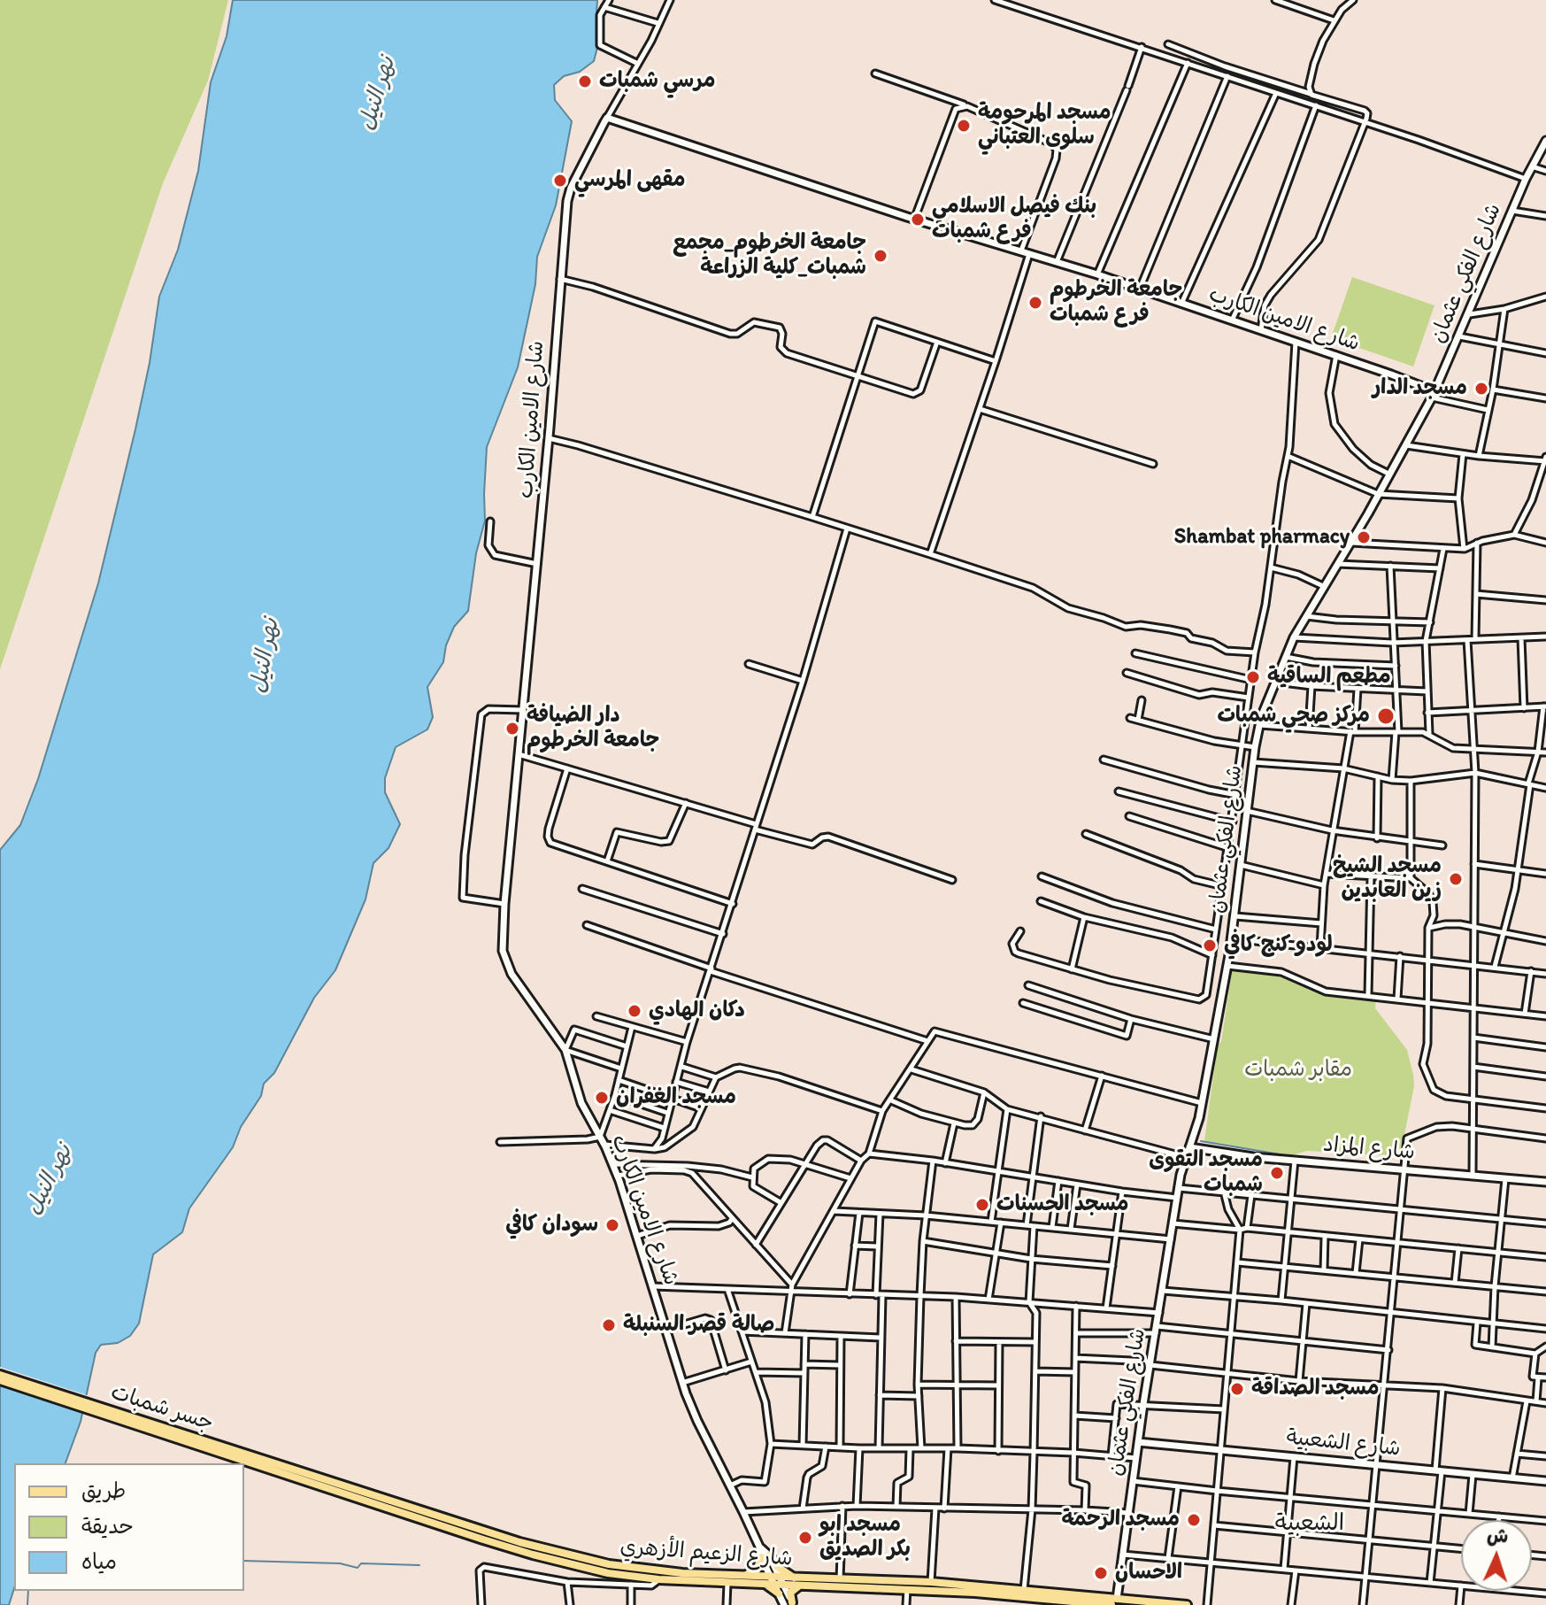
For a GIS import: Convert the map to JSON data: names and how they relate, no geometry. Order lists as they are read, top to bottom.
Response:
{
  "streets": {
    "main road": ["جسر شمبات", "شارع الزعيم الأزهري"],
    "street": [
      "شارع الفكي عثمان",
      "شارع الامين الكارب",
      "شارع المزاد",
      "شارع الشعبية"
    ]
  },
  "crossings": [
    ["شارع الفكي عثمان", "شارع الامين الكارب"],
    ["شارع الفكي عثمان", "شارع المزاد"],
    ["شارع الفكي عثمان", "شارع الشعبية"],
    ["شارع الفكي عثمان", "شارع الزعيم الأزهري"],
    ["شارع الامين الكارب", "شارع الزعيم الأزهري"],
    ["جسر شمبات", "شارع الزعيم الأزهري"]
  ],
  "districts": ["الشعبية"],
  "water": ["نهر النيل"],
  "parks": ["مقابر شمبات"],
  "places": [
    "مرسي شمبات",
    "مسجد المرحومة سلوى العتباني",
    "مقهى المرسي",
    "بنك فيصل الاسلامي فرع شمبات",
    "جامعة الخرطوم_مجمع شمبات_كلية الزراعة",
    "جامعة الخرطوم فرع شمبات",
    "مسجد الدار",
    "Shambat pharmacy",
    "مطعم الساقية",
    "مركز صحي شمبات",
    "دار الضيافة جامعة الخرطوم",
    "مسجد الشيخ زين العابدين",
    "لودو كنج كافي",
    "دكان الهادي",
    "مسجد الغفران",
    "مسجد التقوى شمبات",
    "مسجد الحسنات",
    "سودان كافي",
    "صالة قصر السنبلة",
    "مسجد الصداقة",
    "مسجد الرحمة",
    "مسجد ابو بكر الصديق",
    "الاحسان"
  ],
  "legend": ["طريق", "حديقة", "مياه"],
  "north": "top"
}
